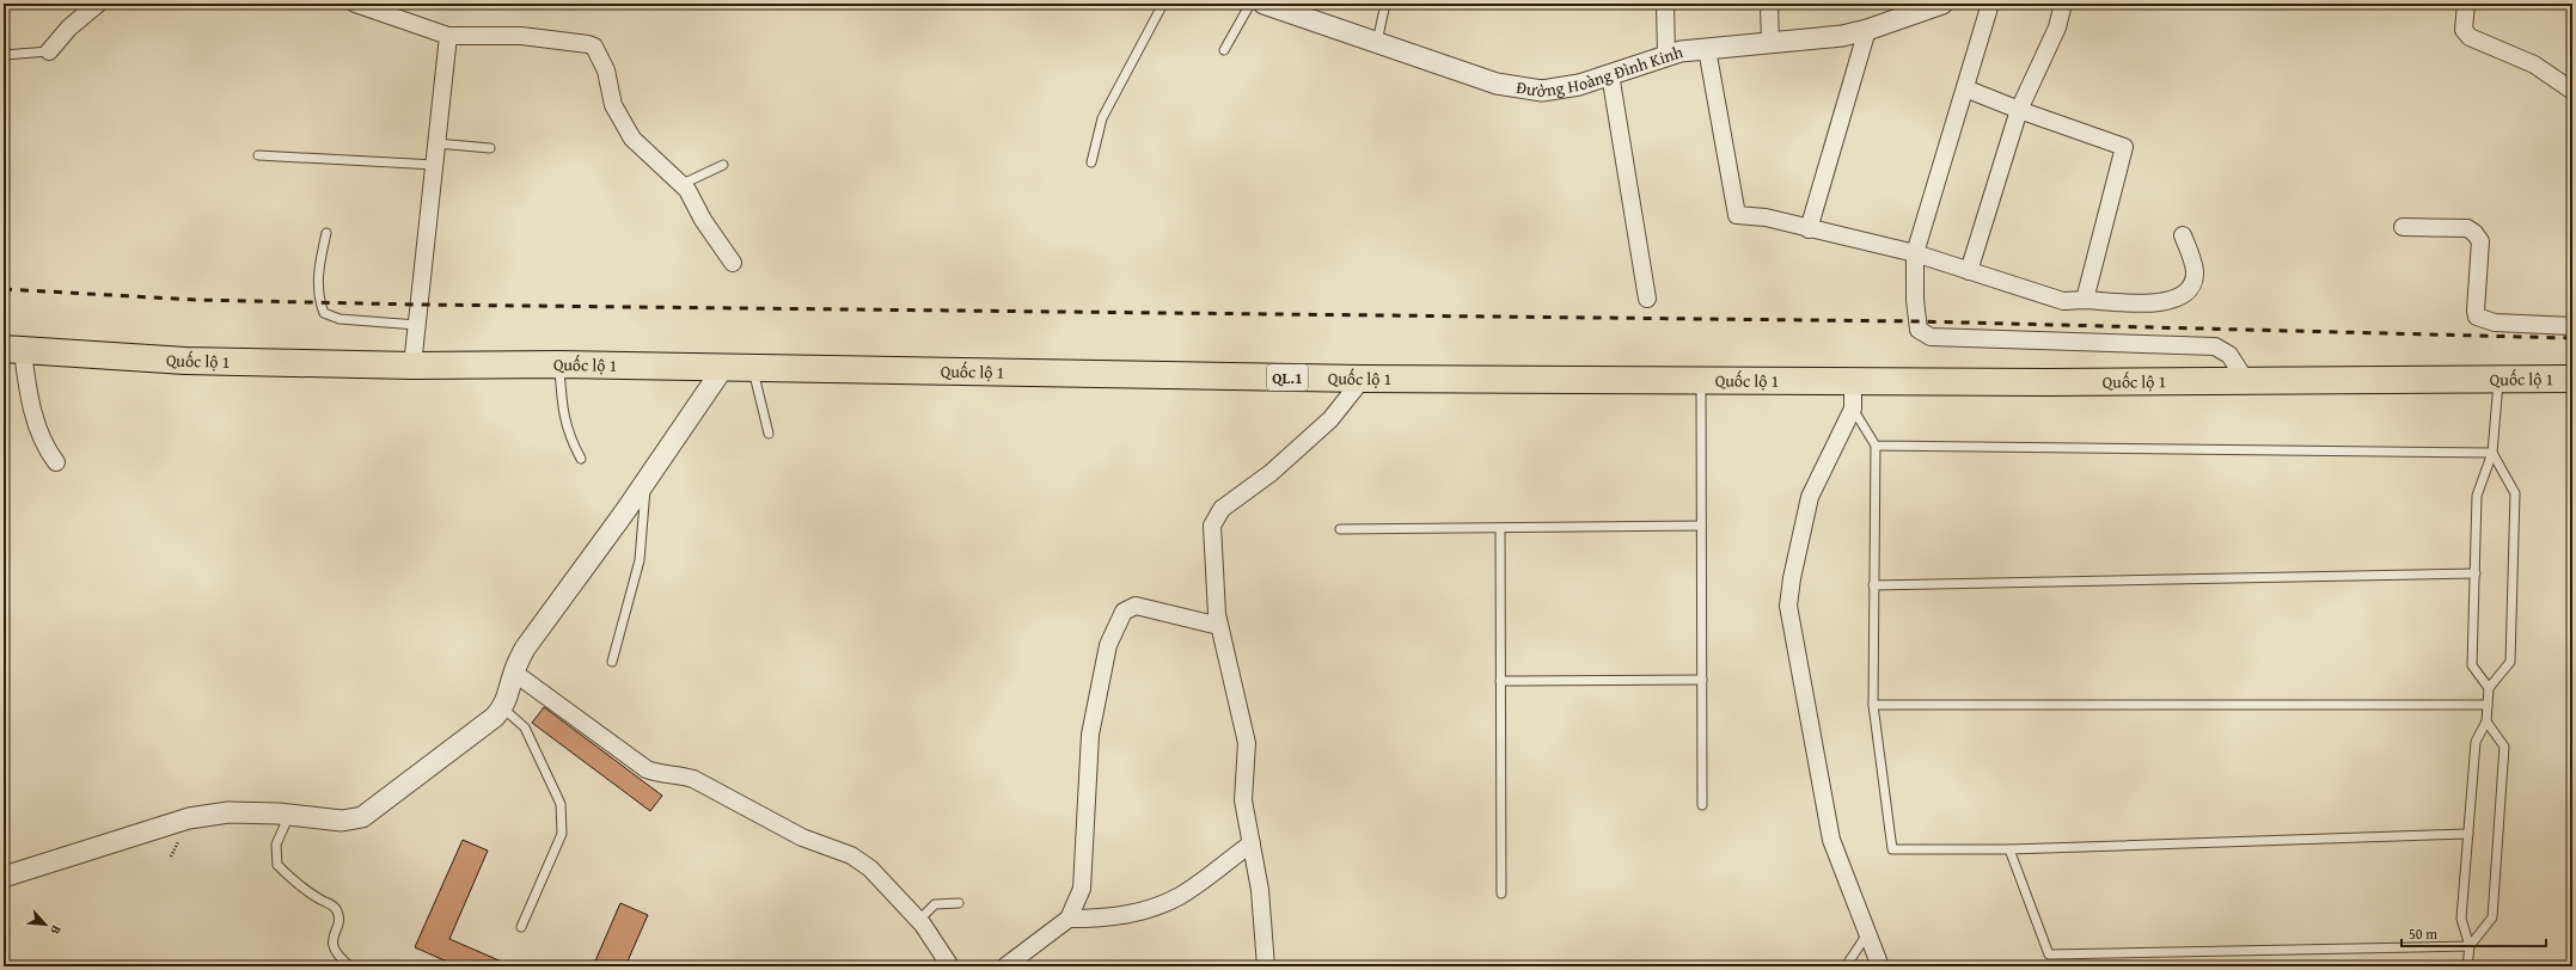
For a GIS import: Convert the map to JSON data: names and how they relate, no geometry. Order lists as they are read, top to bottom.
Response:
{
  "streets": {
    "highway": ["Quốc lộ 1", "QL.1"],
    "street": ["Đường Hoàng Đình Kinh"]
  },
  "scale_bar": "50 m",
  "north": "bottom right"
}
